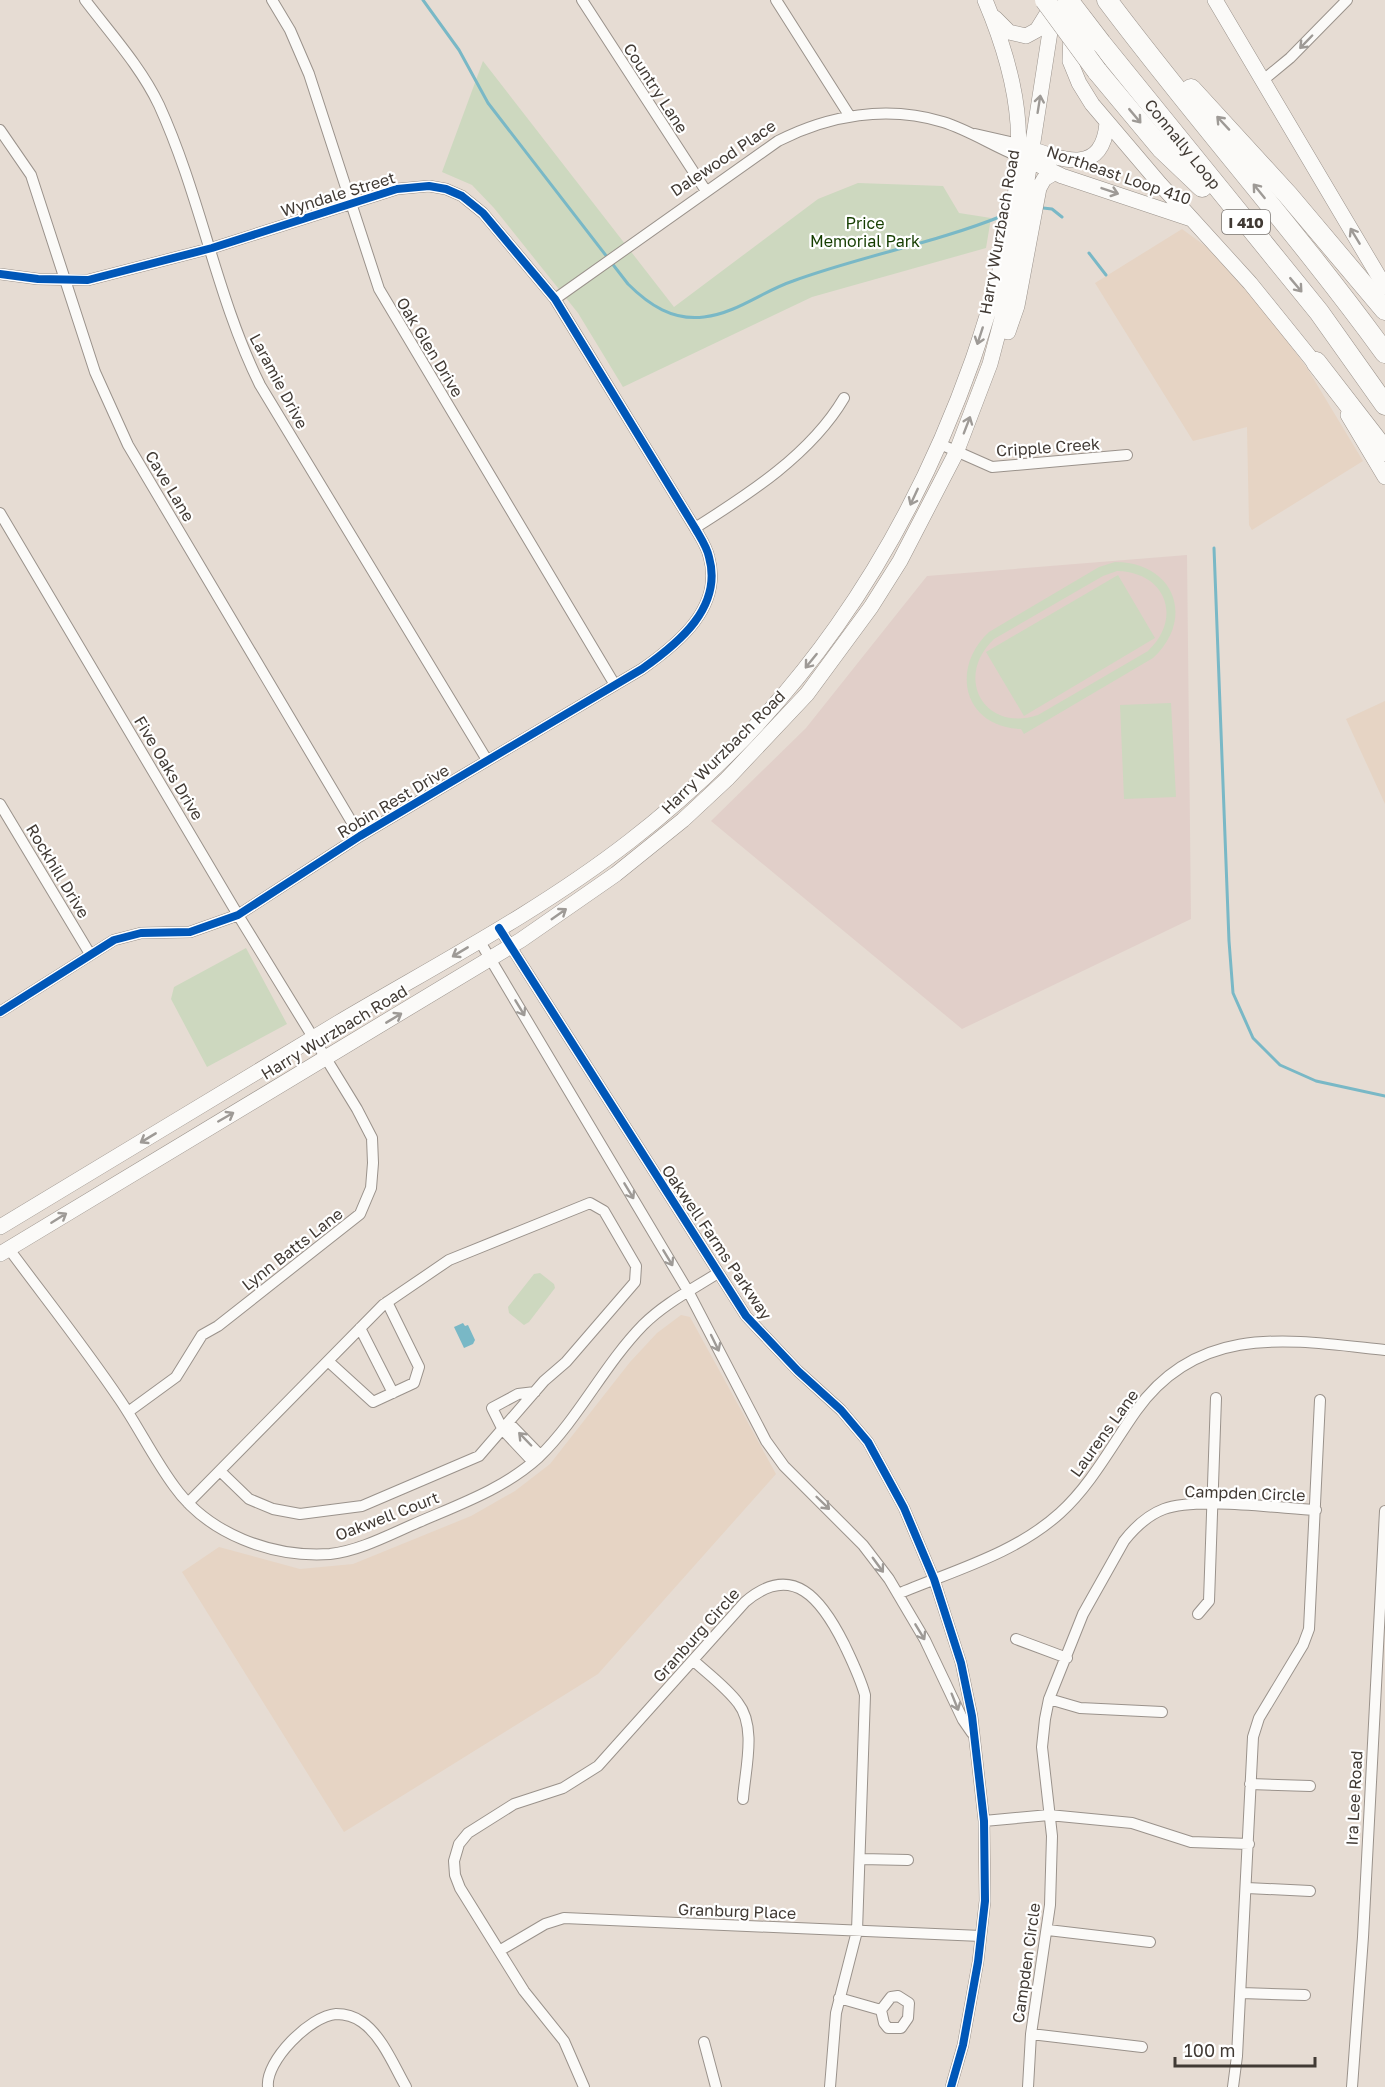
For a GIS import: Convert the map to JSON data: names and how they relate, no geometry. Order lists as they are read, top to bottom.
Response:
{
  "streets": {
    "highway": ["Connally Loop", "I 410"],
    "main road": ["Northeast Loop 410", "Harry Wurzbach Road"],
    "street": [
      "Country Lane",
      "Dalewood Place",
      "Wyndale Street",
      "Oak Glen Drive",
      "Laramie Drive",
      "Cripple Creek",
      "Cave Lane",
      "Five Oaks Drive",
      "Robin Rest Drive",
      "Rockhill Drive",
      "Oakwell Farms Parkway",
      "Lynn Batts Lane",
      "Laurens Lane",
      "Campden Circle",
      "Oakwell Court",
      "Granburg Circle",
      "Ira Lee Road",
      "Granburg Place"
    ]
  },
  "crossings": [
    ["Country Lane", "Dalewood Place"],
    ["Dalewood Place", "Northeast Loop 410"],
    ["Dalewood Place", "Wyndale Street"],
    ["Dalewood Place", "Harry Wurzbach Road"],
    ["Northeast Loop 410", "Harry Wurzbach Road"],
    ["Wyndale Street", "Oak Glen Drive"],
    ["Wyndale Street", "Laramie Drive"],
    ["Wyndale Street", "Cave Lane"],
    ["Wyndale Street", "Robin Rest Drive"],
    ["Harry Wurzbach Road", "Cripple Creek"],
    ["Harry Wurzbach Road", "Five Oaks Drive"],
    ["Harry Wurzbach Road", "Oakwell Farms Parkway"],
    ["Harry Wurzbach Road", "Lynn Batts Lane"],
    ["Harry Wurzbach Road", "Oakwell Court"],
    ["Oak Glen Drive", "Robin Rest Drive"],
    ["Laramie Drive", "Robin Rest Drive"],
    ["Cave Lane", "Robin Rest Drive"],
    ["Five Oaks Drive", "Robin Rest Drive"],
    ["Five Oaks Drive", "Lynn Batts Lane"],
    ["Robin Rest Drive", "Rockhill Drive"],
    ["Oakwell Farms Parkway", "Laurens Lane"],
    ["Oakwell Farms Parkway", "Oakwell Court"],
    ["Oakwell Farms Parkway", "Granburg Place"],
    ["Lynn Batts Lane", "Oakwell Court"],
    ["Granburg Circle", "Granburg Place"]
  ],
  "parks": ["Price Memorial Park"],
  "scale_bar": "100 m"
}
